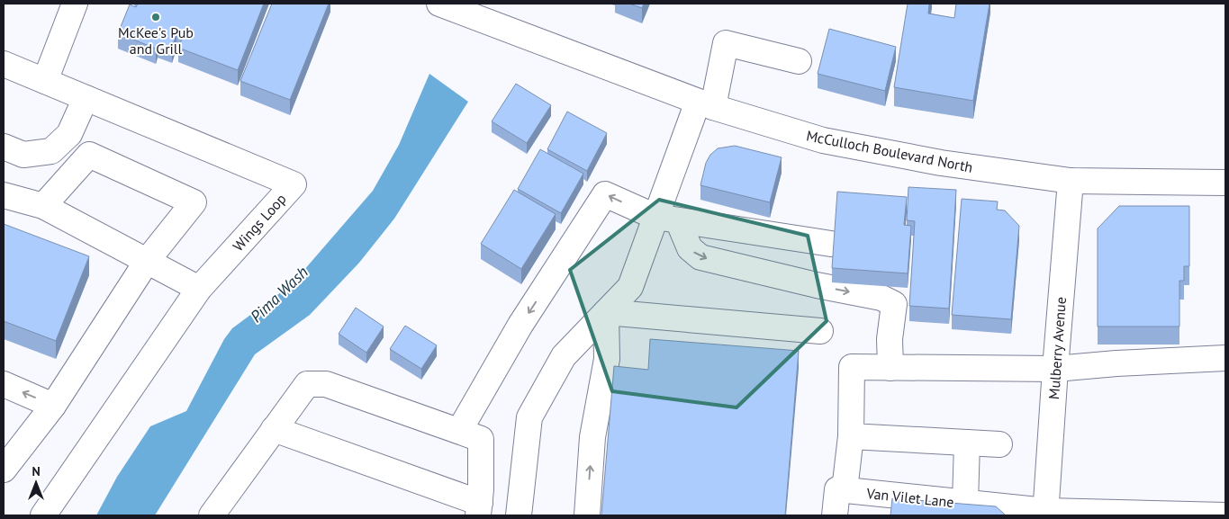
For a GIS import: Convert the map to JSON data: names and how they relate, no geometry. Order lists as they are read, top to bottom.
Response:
{
  "streets": {
    "street": [
      "McCulloch Boulevard North",
      "Wings Loop",
      "Mulberry Avenue",
      "Van Vilet Lane"
    ]
  },
  "crossings": [
    ["McCulloch Boulevard North", "Mulberry Avenue"],
    ["Mulberry Avenue", "Van Vilet Lane"]
  ],
  "water": ["Pima Wash"],
  "places": ["McKee's Pub and Grill"],
  "north": "top"
}
